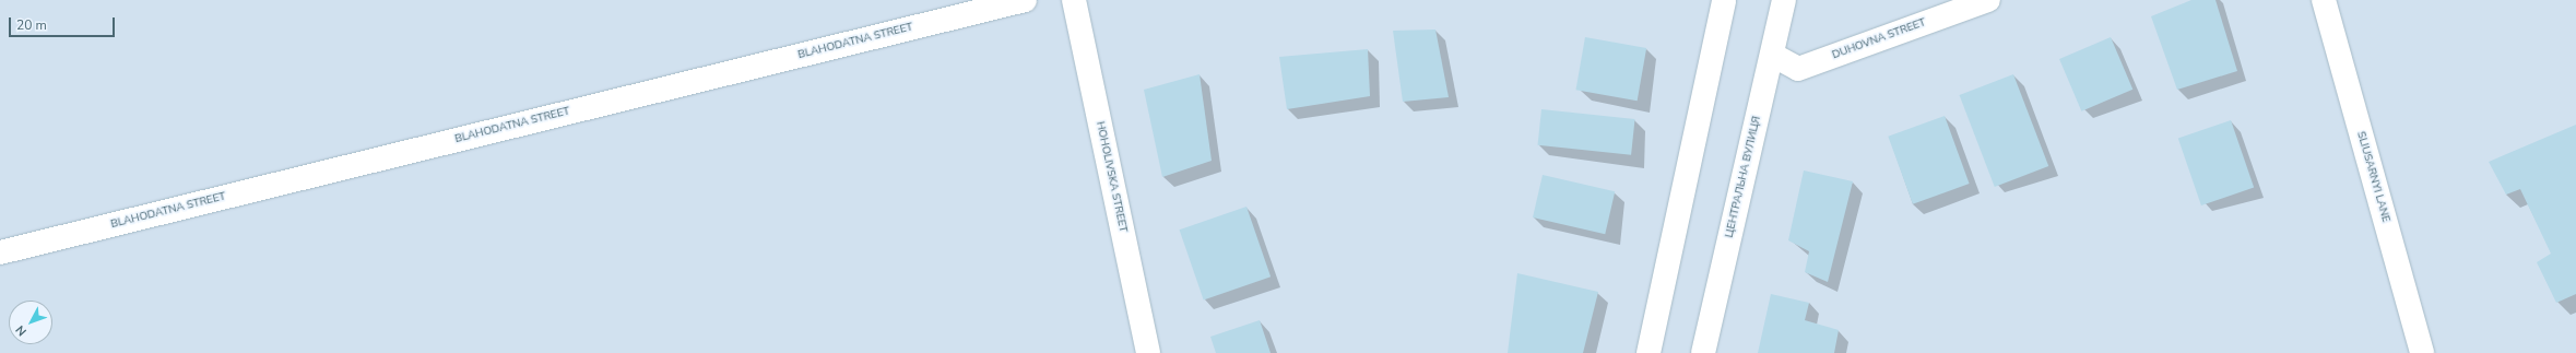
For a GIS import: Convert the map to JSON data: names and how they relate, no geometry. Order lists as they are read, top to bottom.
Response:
{
  "streets": {
    "street": [
      "DUHOVNA STREET",
      "BLAHODATNA STREET",
      "HOHOLIVSKA STREET",
      "ЦЕНТРАЛЬНА ВУЛИЦЯ",
      "SLIUSARNYI LANE"
    ]
  },
  "crossings": [
    ["DUHOVNA STREET", "ЦЕНТРАЛЬНА ВУЛИЦЯ"]
  ],
  "scale_bar": "20 m",
  "north": "bottom left"
}
